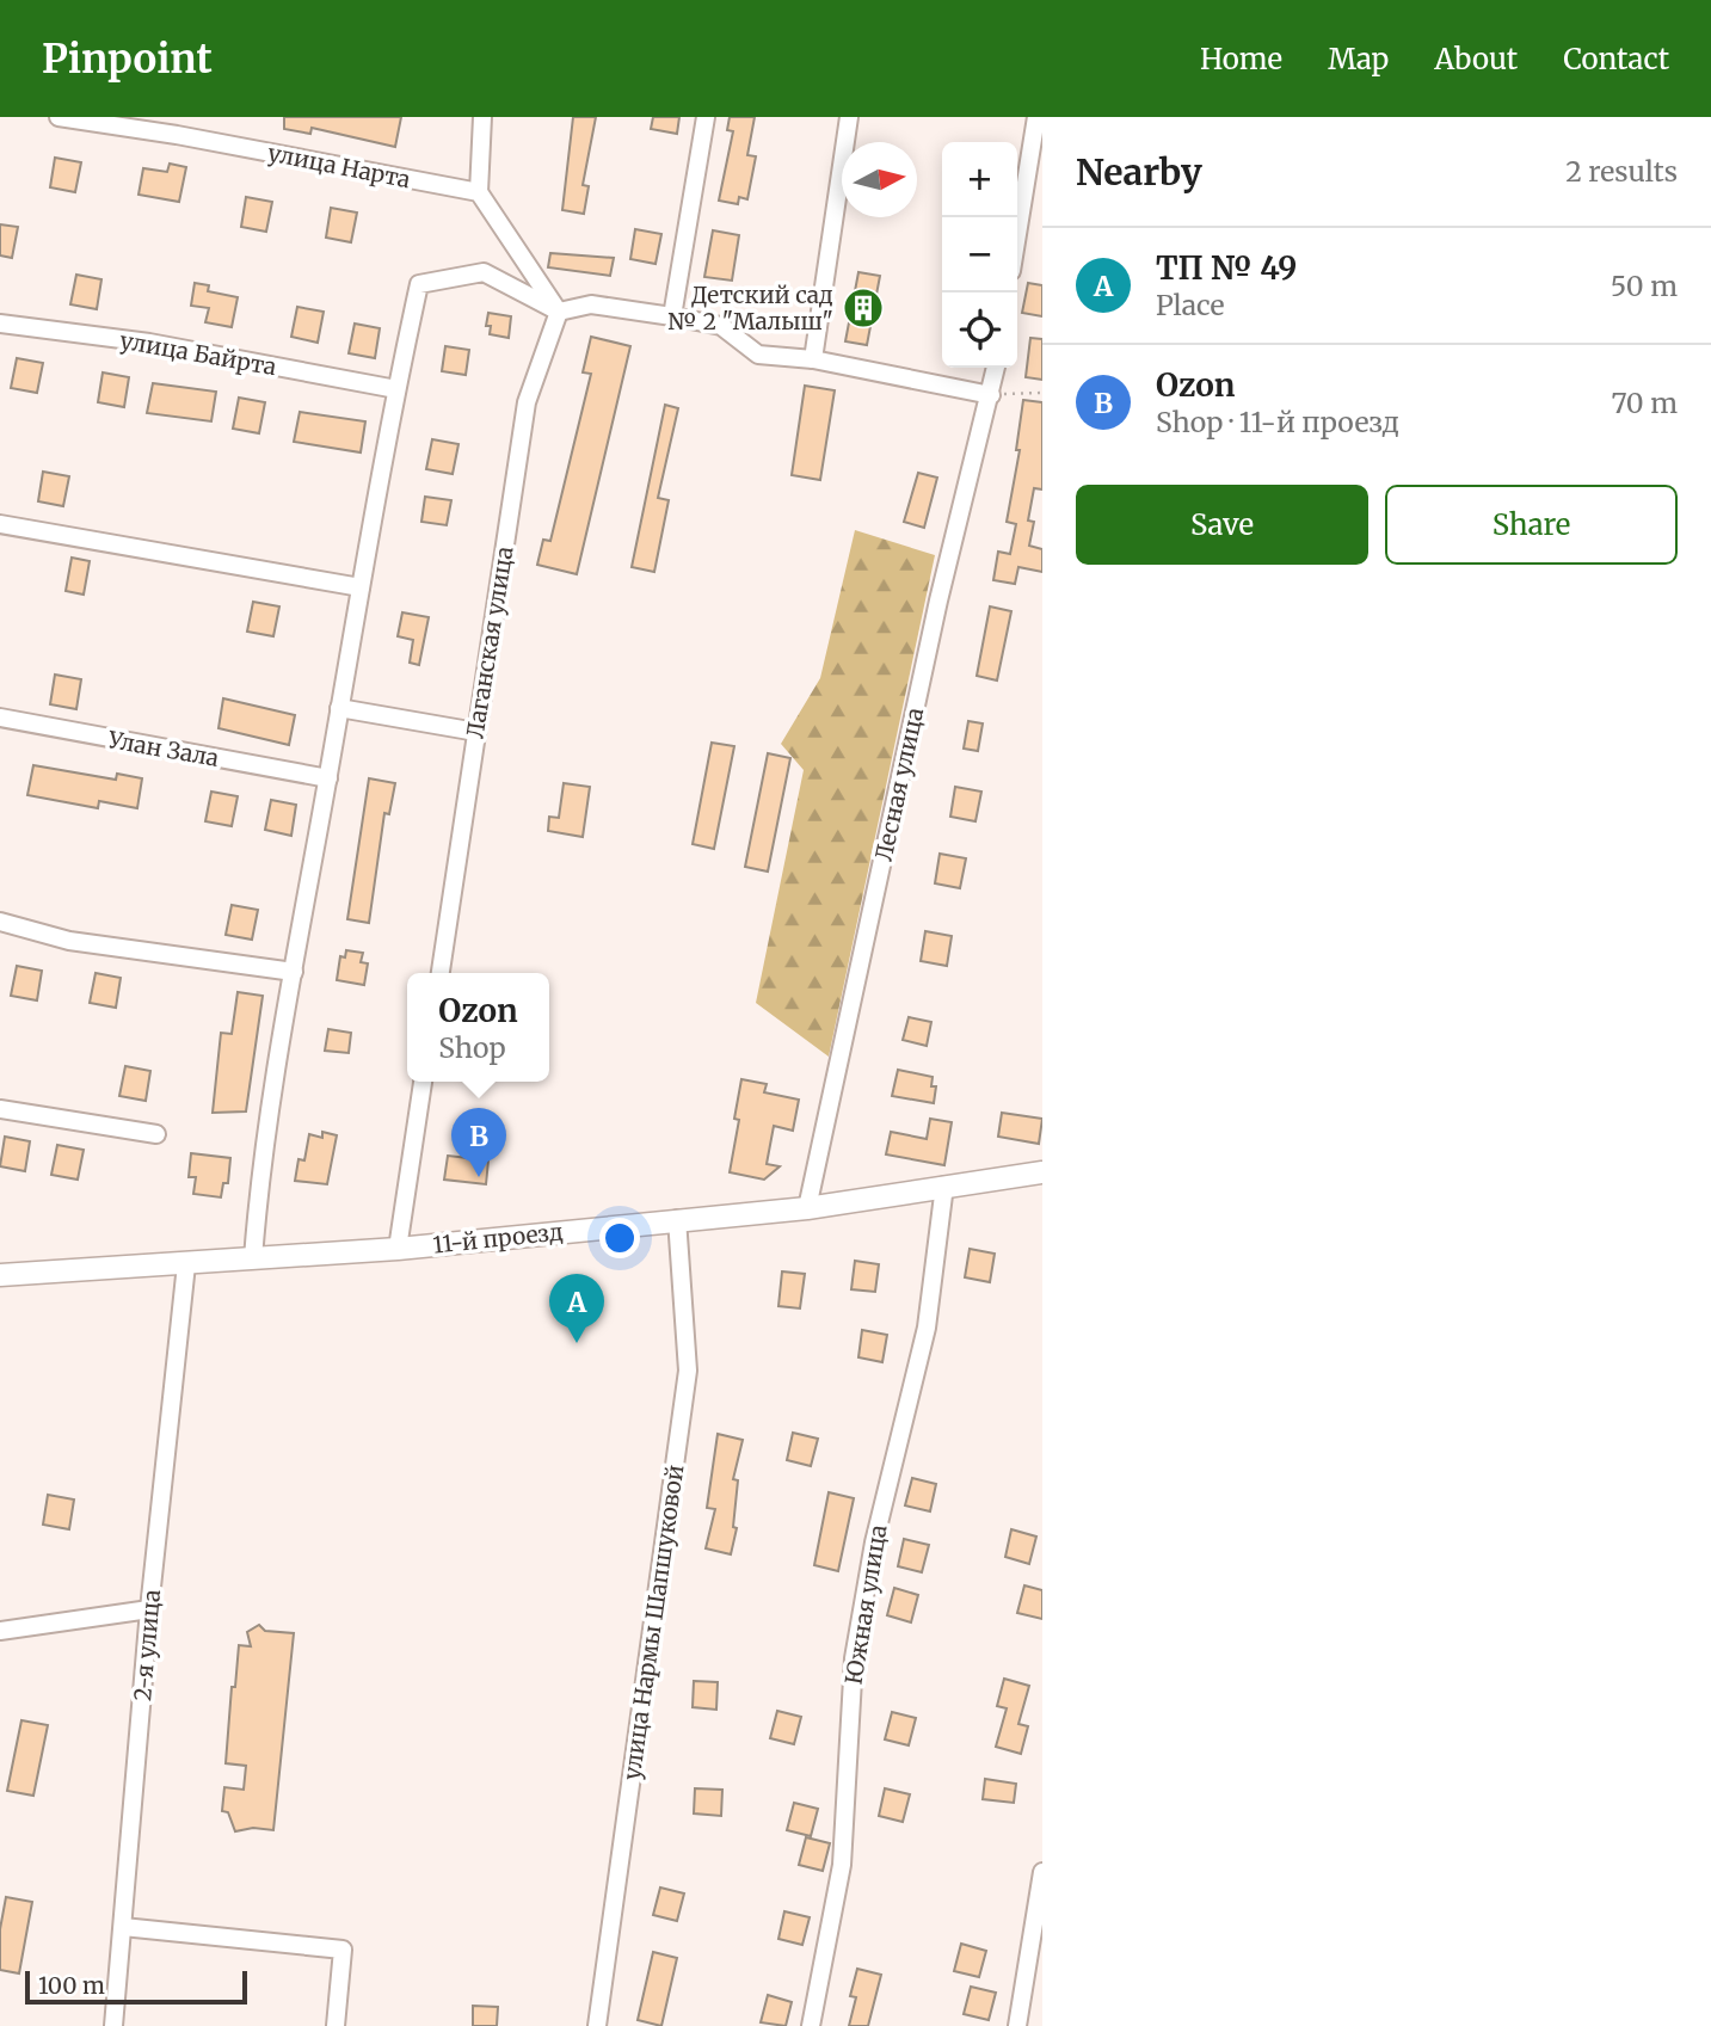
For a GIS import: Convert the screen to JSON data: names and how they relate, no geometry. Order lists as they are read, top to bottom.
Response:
{
  "streets": {
    "street": [
      "улица Нарта",
      "улица Байрта",
      "Лаганская улица",
      "Улан Зала",
      "Лесная улица",
      "11-й проезд",
      "Южная улица",
      "улица Нармы Шапшуковой",
      "2-я улица"
    ]
  },
  "crossings": [
    ["Лесная улица", "11-й проезд"],
    ["11-й проезд", "Южная улица"],
    ["11-й проезд", "улица Нармы Шапшуковой"],
    ["11-й проезд", "2-я улица"]
  ],
  "places": {
    "building": ["Детский сад № 2 \"Малыш\""]
  },
  "scale_bar": "100 m",
  "north": "right",
  "page": {
    "header": "Pinpoint",
    "nav": [
      "Home",
      "Map",
      "About",
      "Contact"
    ],
    "heading": ["Nearby", "2 results"],
    "map_buttons": ["+", "−"],
    "list": [
      {
        "mark": "A",
        "name": "ТП № 49",
        "note": "Place",
        "value": "50 m"
      },
      {
        "mark": "B",
        "name": "Ozon",
        "note": "Shop · 11-й проезд",
        "value": "70 m"
      }
    ],
    "buttons": ["Save", "Share"],
    "popup": ["Ozon", "Shop"],
    "pins": ["B", "A"],
    "scale": "100 m"
  }
}
